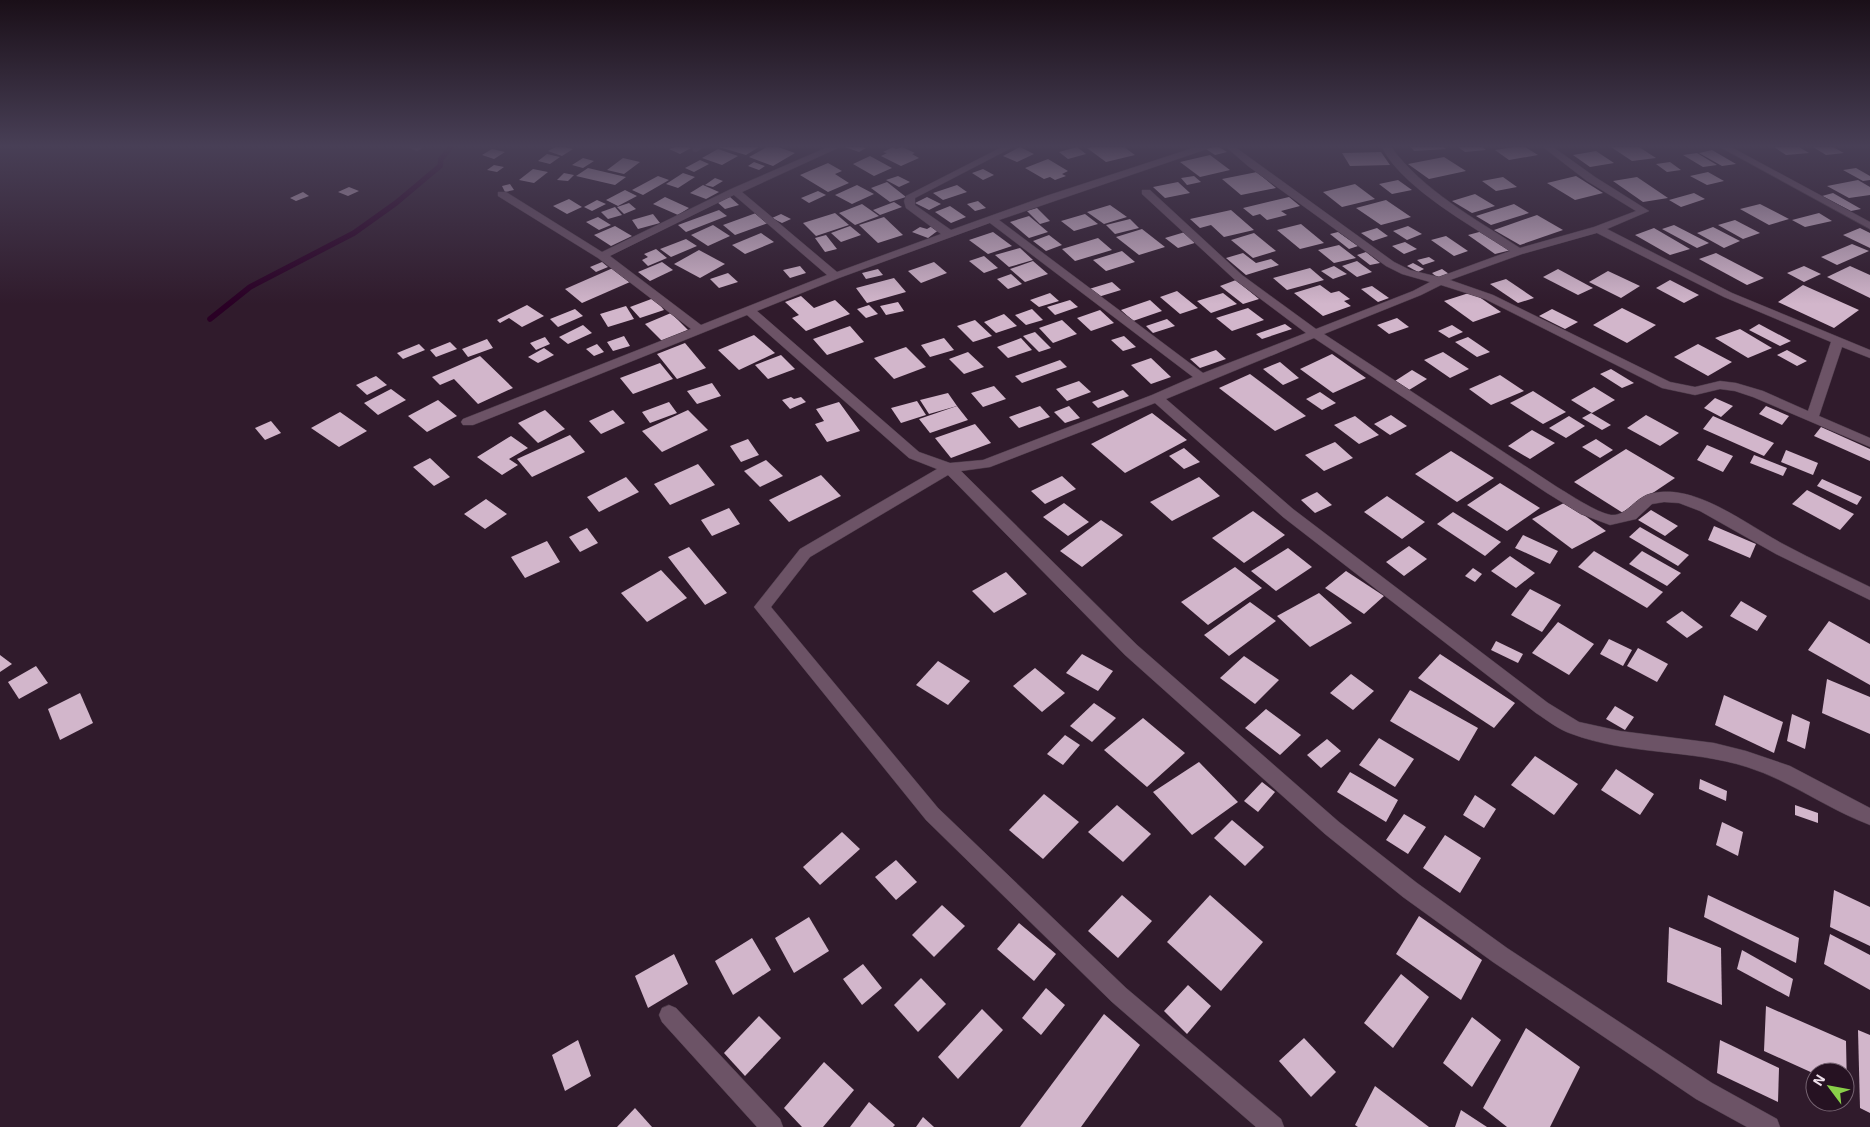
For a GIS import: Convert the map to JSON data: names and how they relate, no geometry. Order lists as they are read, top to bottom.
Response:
{
  "north": "top left"
}
